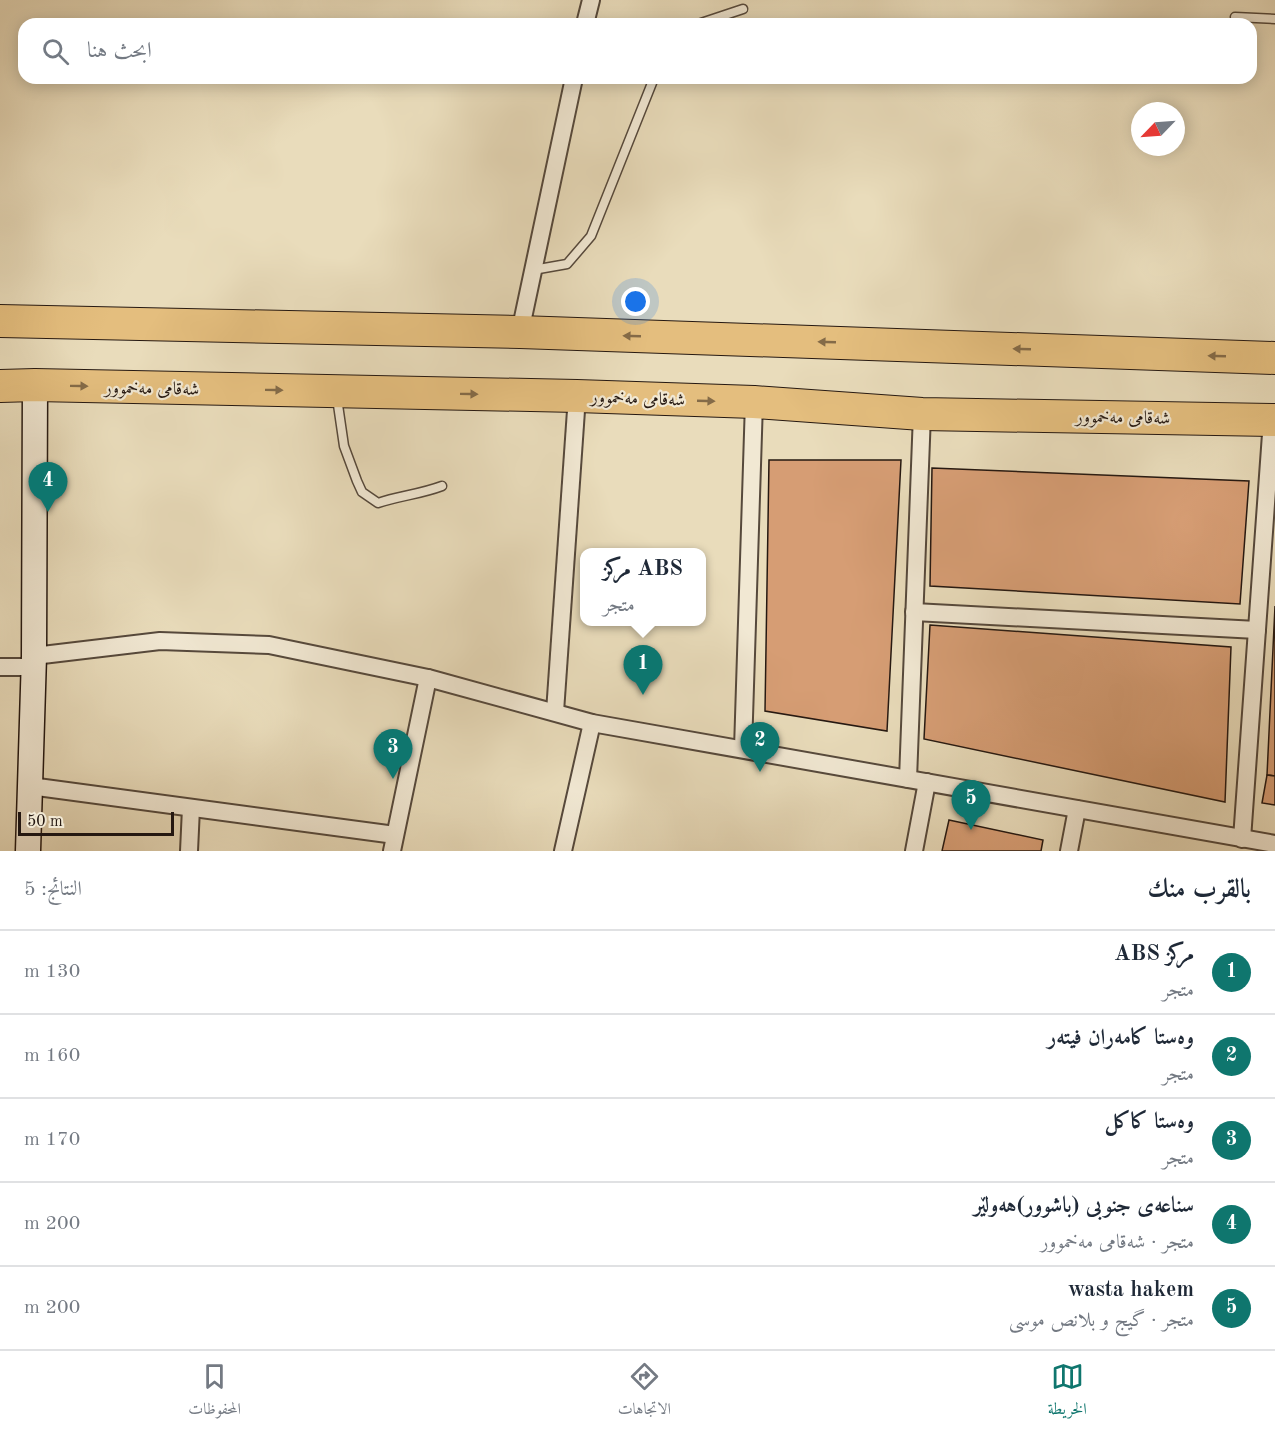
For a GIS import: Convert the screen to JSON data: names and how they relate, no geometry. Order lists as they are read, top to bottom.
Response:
{
  "streets": {
    "highway": ["شەقامی مەخموور"]
  },
  "scale_bar": "50 m",
  "north": "bottom left",
  "page": {
    "search": "ابحث هنا",
    "pins": [
      "4",
      "1",
      "2",
      "3",
      "5"
    ],
    "popup": ["مركز ABS", "متجر"],
    "scale": "50 m",
    "heading": ["بالقرب منك", "النتائج: 5"],
    "list": [
      {
        "mark": "1",
        "name": "مركز ABS",
        "note": "متجر",
        "value": "130 m"
      },
      {
        "mark": "2",
        "name": "وەستا كامەران فیتەر",
        "note": "متجر",
        "value": "160 m"
      },
      {
        "mark": "3",
        "name": "وەستا کاکل",
        "note": "متجر",
        "value": "170 m"
      },
      {
        "mark": "4",
        "name": "سناعەی جنوبی (باشوور)هەولێر",
        "note": "متجر · شەقامی مەخموور",
        "value": "200 m"
      },
      {
        "mark": "5",
        "name": "wasta hakem",
        "note": "متجر · گيج و بلانص موسى",
        "value": "200 m"
      }
    ],
    "nav": ["الخريطة", "الاتجاهات", "المحفوظات"]
  }
}
